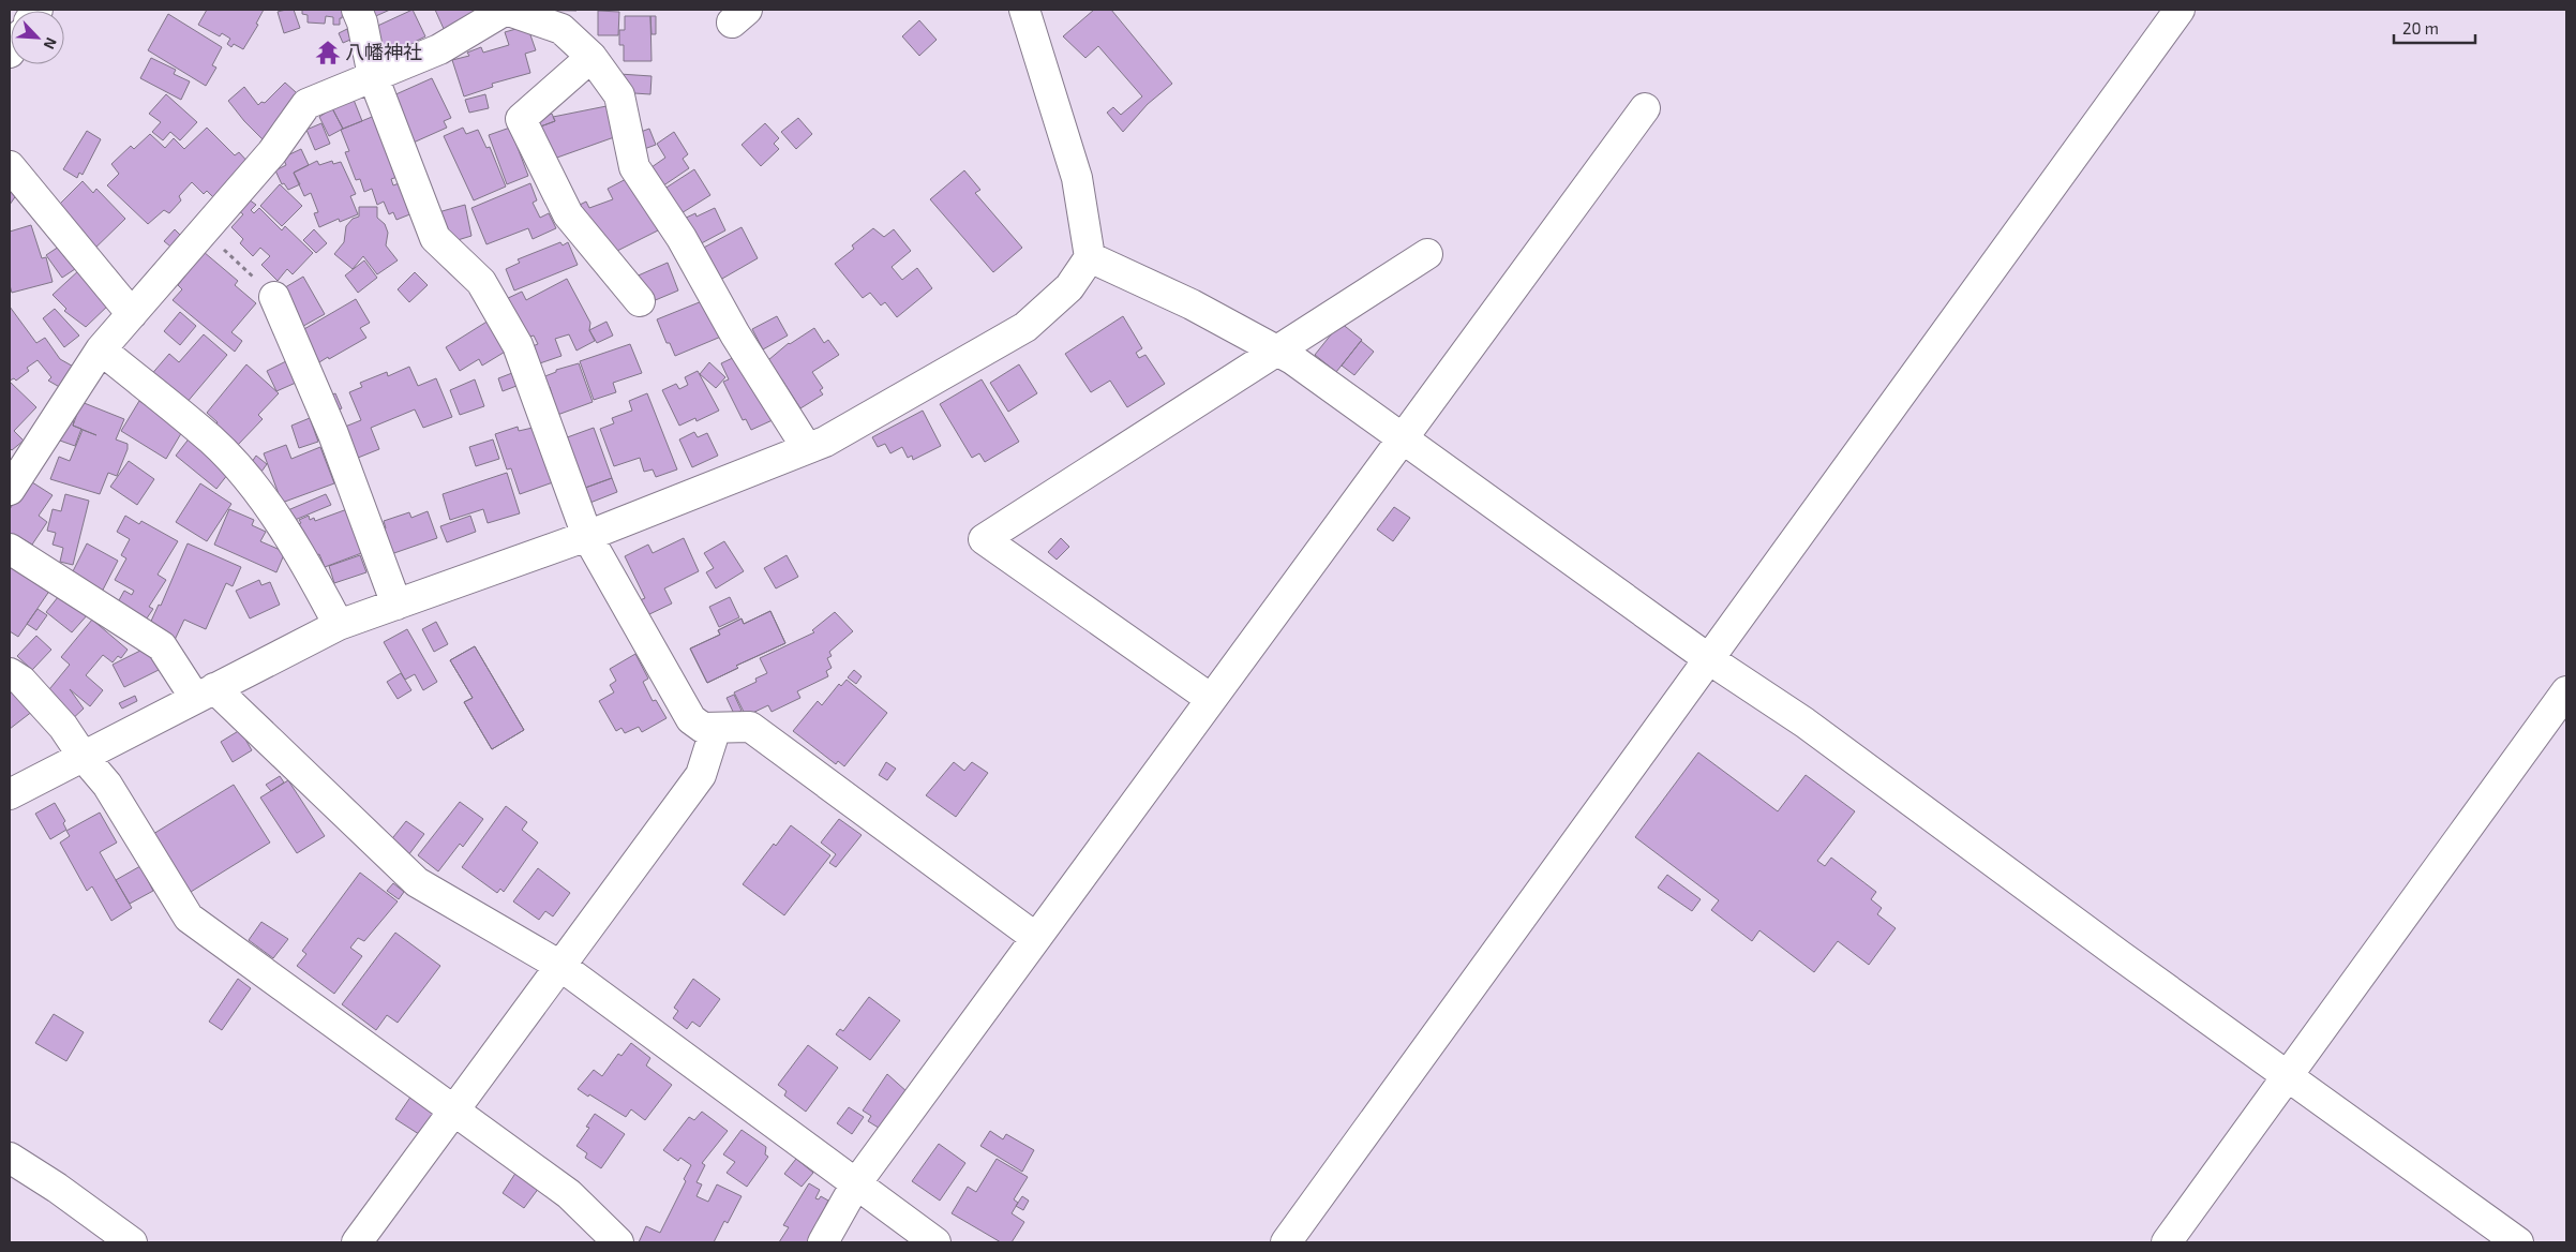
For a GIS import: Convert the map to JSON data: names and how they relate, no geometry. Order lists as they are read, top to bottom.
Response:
{
  "places": {
    "temple": ["八幡神社"]
  },
  "scale_bar": "20 m",
  "north": "bottom right"
}
